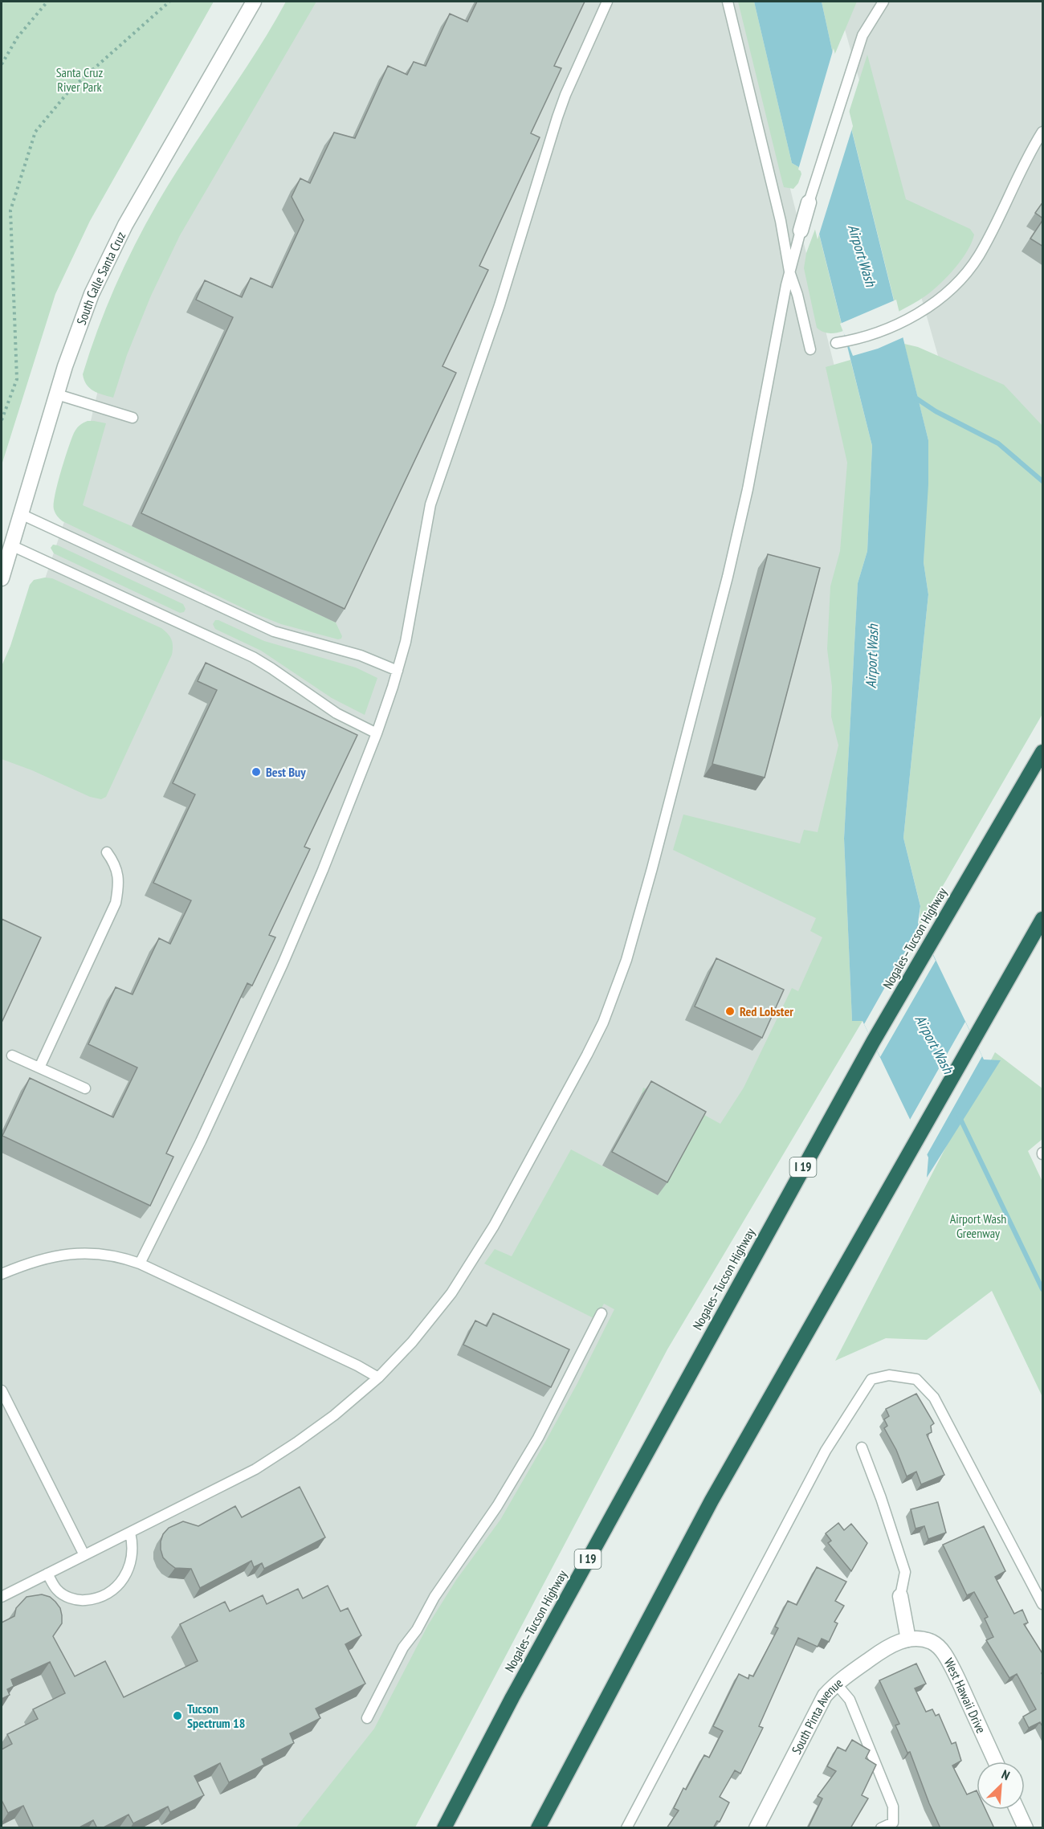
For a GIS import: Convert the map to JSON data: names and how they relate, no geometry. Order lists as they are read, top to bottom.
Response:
{
  "streets": {
    "highway": ["Nogales–Tucson Highway", "I 19"],
    "street": ["South Calle Santa Cruz", "West Hawaii Drive", "South Pinta Avenue"]
  },
  "crossings": [
    ["West Hawaii Drive", "South Pinta Avenue"]
  ],
  "water": ["Airport Wash"],
  "parks": ["Santa Cruz River Park", "Airport Wash Greenway"],
  "places": ["Best Buy", "Red Lobster", "Tucson Spectrum 18"],
  "north": "top right"
}
